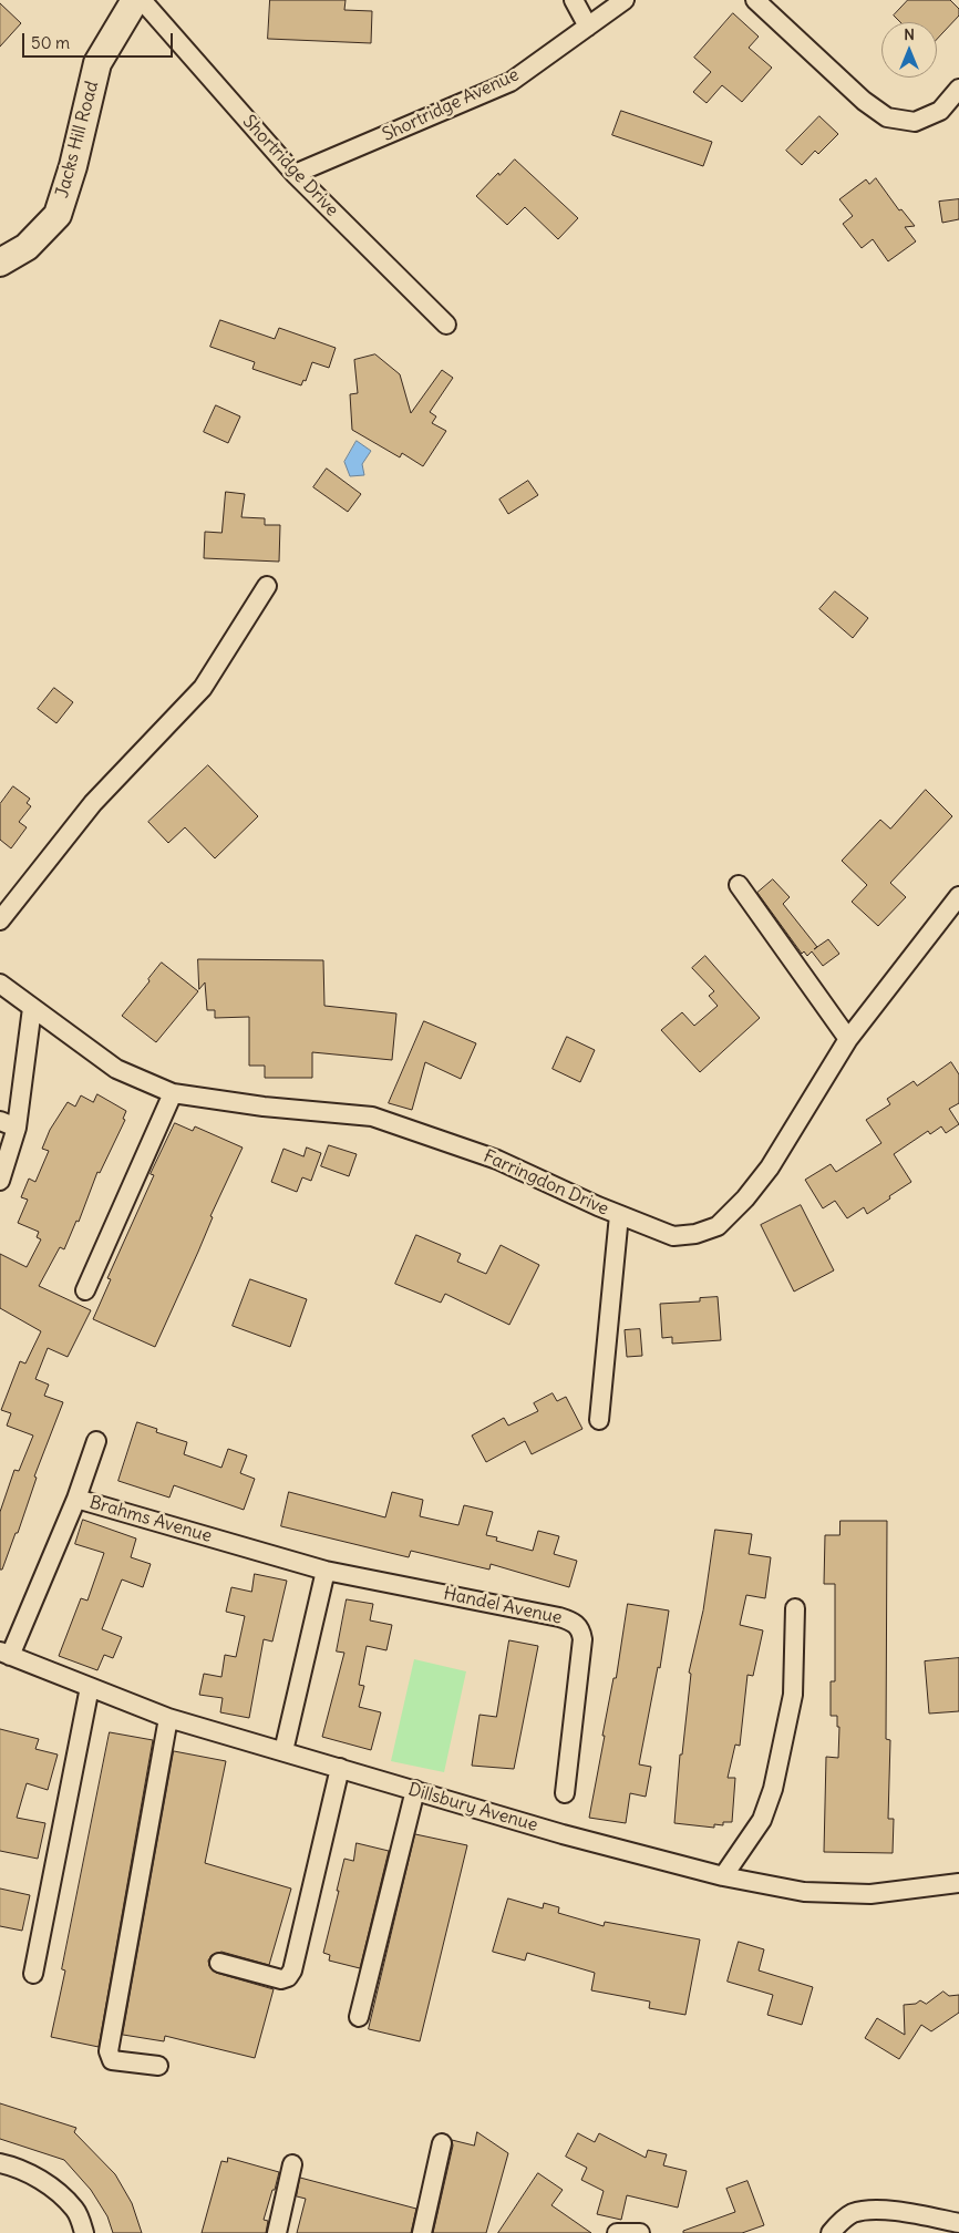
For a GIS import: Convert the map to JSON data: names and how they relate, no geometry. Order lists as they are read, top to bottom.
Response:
{
  "streets": {
    "street": [
      "Shortridge Avenue",
      "Jacks Hill Road",
      "Shortridge Drive",
      "Farringdon Drive",
      "Brahms Avenue",
      "Handel Avenue",
      "Dillsbury Avenue"
    ]
  },
  "crossings": [
    ["Shortridge Avenue", "Shortridge Drive"],
    ["Brahms Avenue", "Handel Avenue"],
    ["Brahms Avenue", "Dillsbury Avenue"]
  ],
  "scale_bar": "50 m",
  "north": "top"
}
